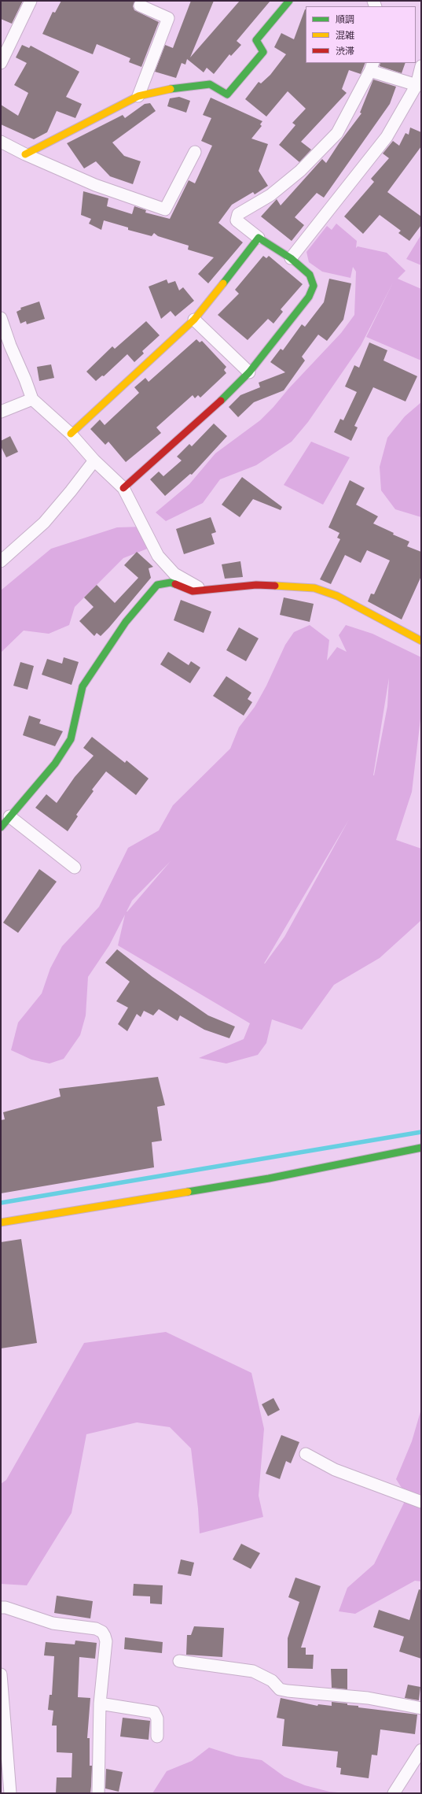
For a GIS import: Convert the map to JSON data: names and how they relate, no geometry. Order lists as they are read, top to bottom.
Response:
{
  "legend": ["順調", "混雑", "渋滞"]
}
